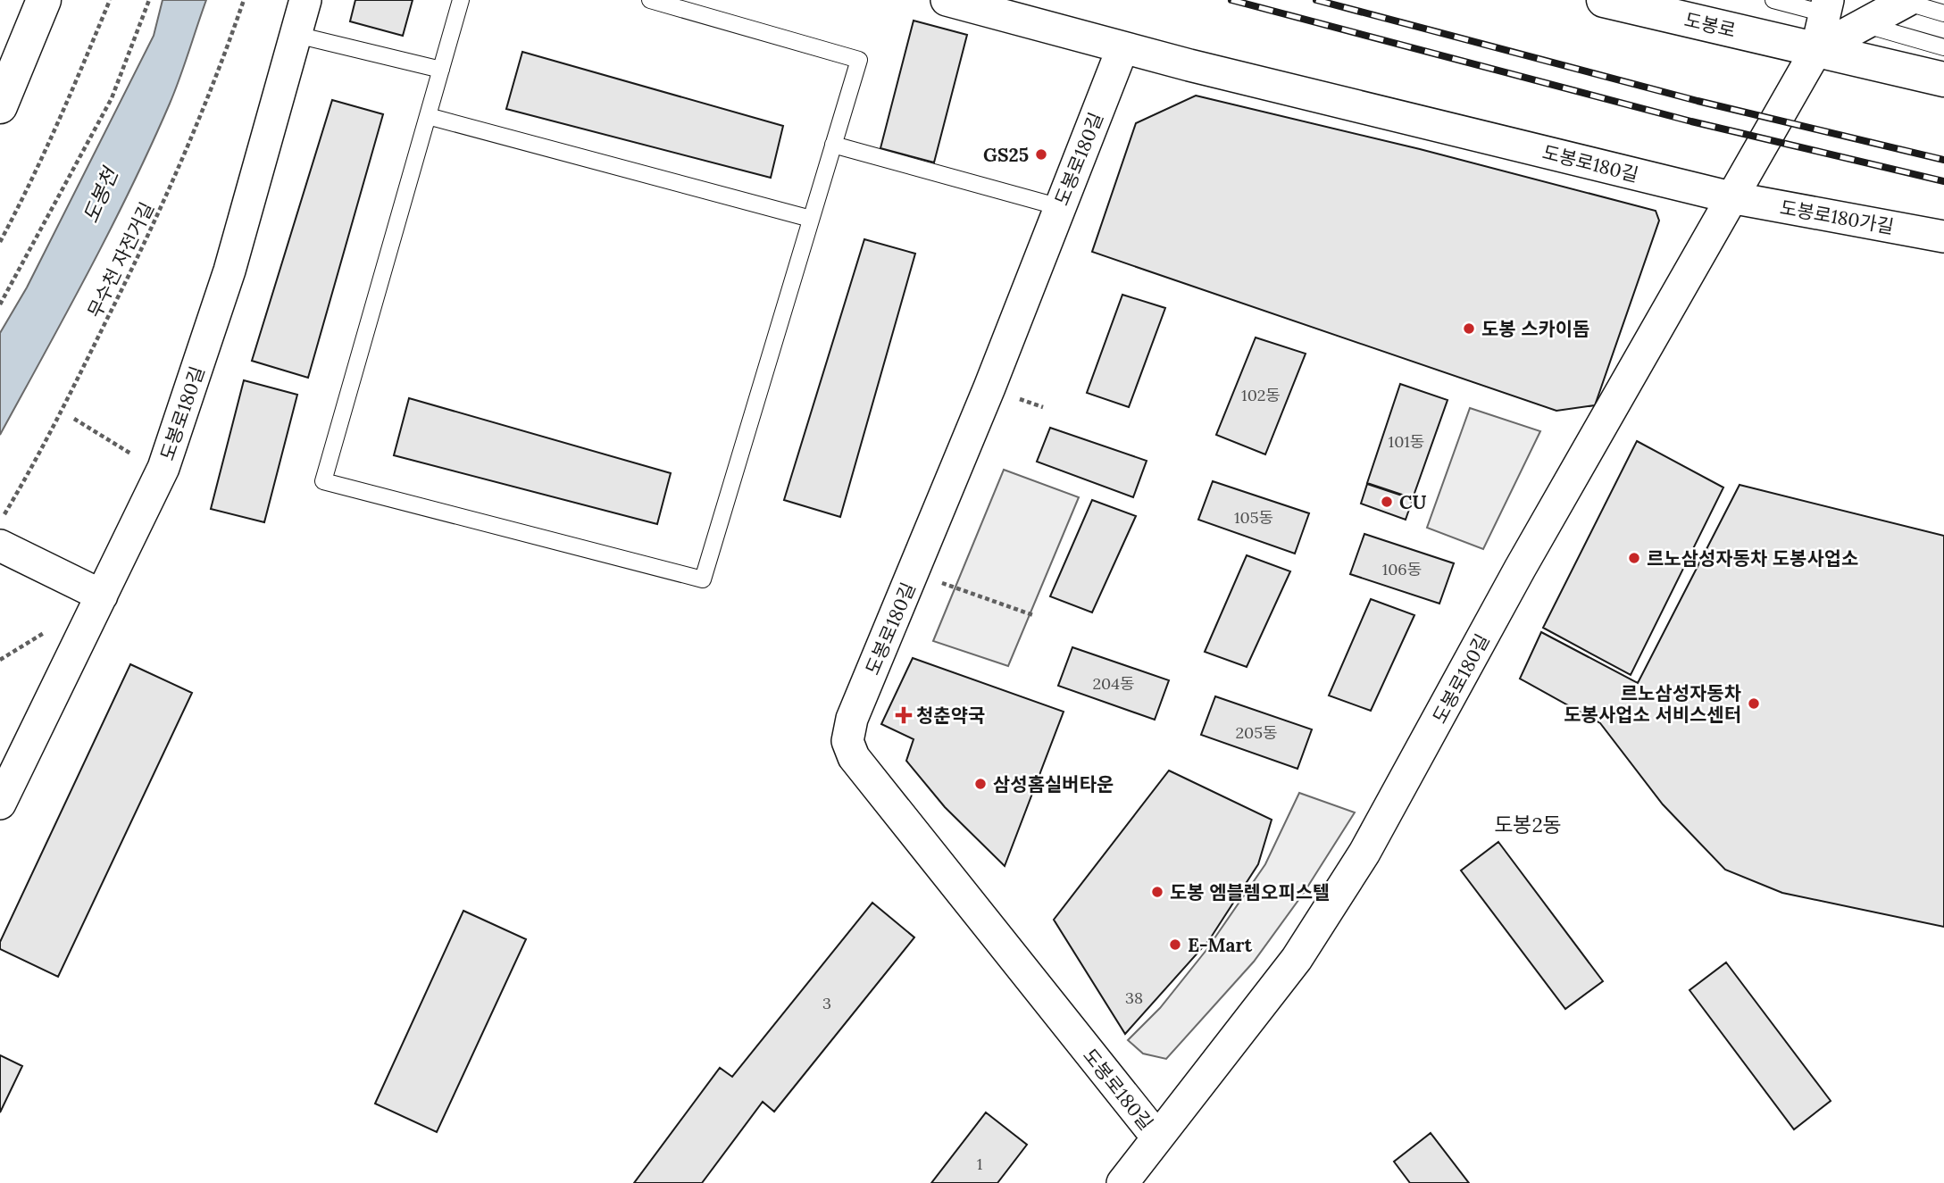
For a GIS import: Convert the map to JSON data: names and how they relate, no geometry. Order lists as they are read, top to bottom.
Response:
{
  "streets": {
    "main road": ["도봉로"],
    "street": ["도봉로180길", "도봉로180가길"],
    "path": ["무수천 자전거길"]
  },
  "crossings": [
    ["도봉로", "도봉로180길"],
    ["도봉로180길", "도봉로180가길"]
  ],
  "districts": ["도봉2동"],
  "water": ["도봉천"],
  "places": {
    "other": [
      "GS25",
      "도봉 스카이돔",
      "CU",
      "르노삼성자동차 도봉사업소",
      "르노삼성자동차 도봉사업소 서비스센터",
      "삼성홈실버타운",
      "도봉 엠블렘오피스텔",
      "E-Mart"
    ],
    "health": ["청춘약국"]
  },
  "house_numbers": [
    "102동",
    "101동",
    "105동",
    "106동",
    "204동",
    "205동",
    "38",
    "3",
    "1"
  ]
}
